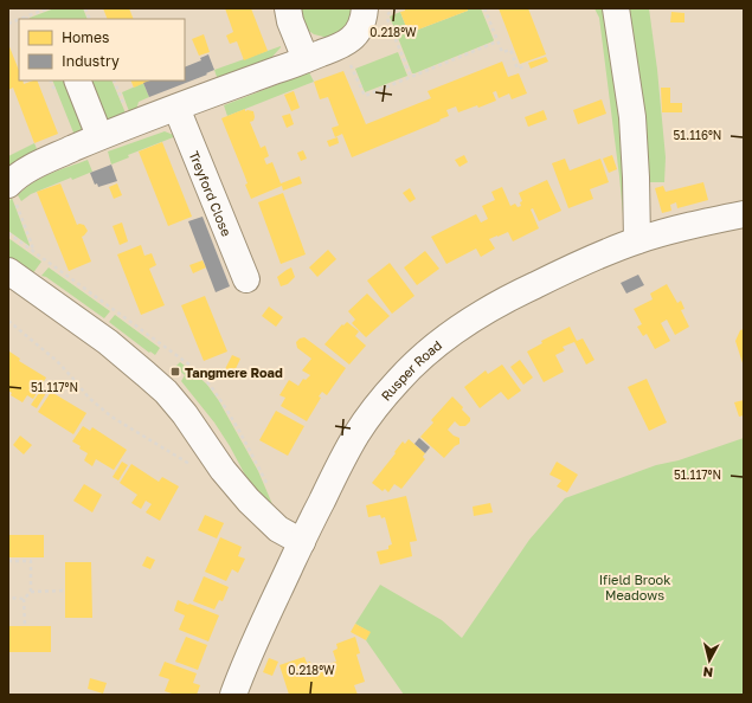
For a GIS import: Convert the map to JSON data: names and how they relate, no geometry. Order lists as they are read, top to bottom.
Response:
{
  "streets": {
    "street": ["Treyford Close", "Rusper Road"]
  },
  "parks": ["Ifield Brook Meadows"],
  "places": {
    "transit": ["Tangmere Road"]
  },
  "legend": ["Homes", "Industry"],
  "north": "bottom",
  "coordinates": ["0.218°W", "51.116°N", "51.117°N"]
}
